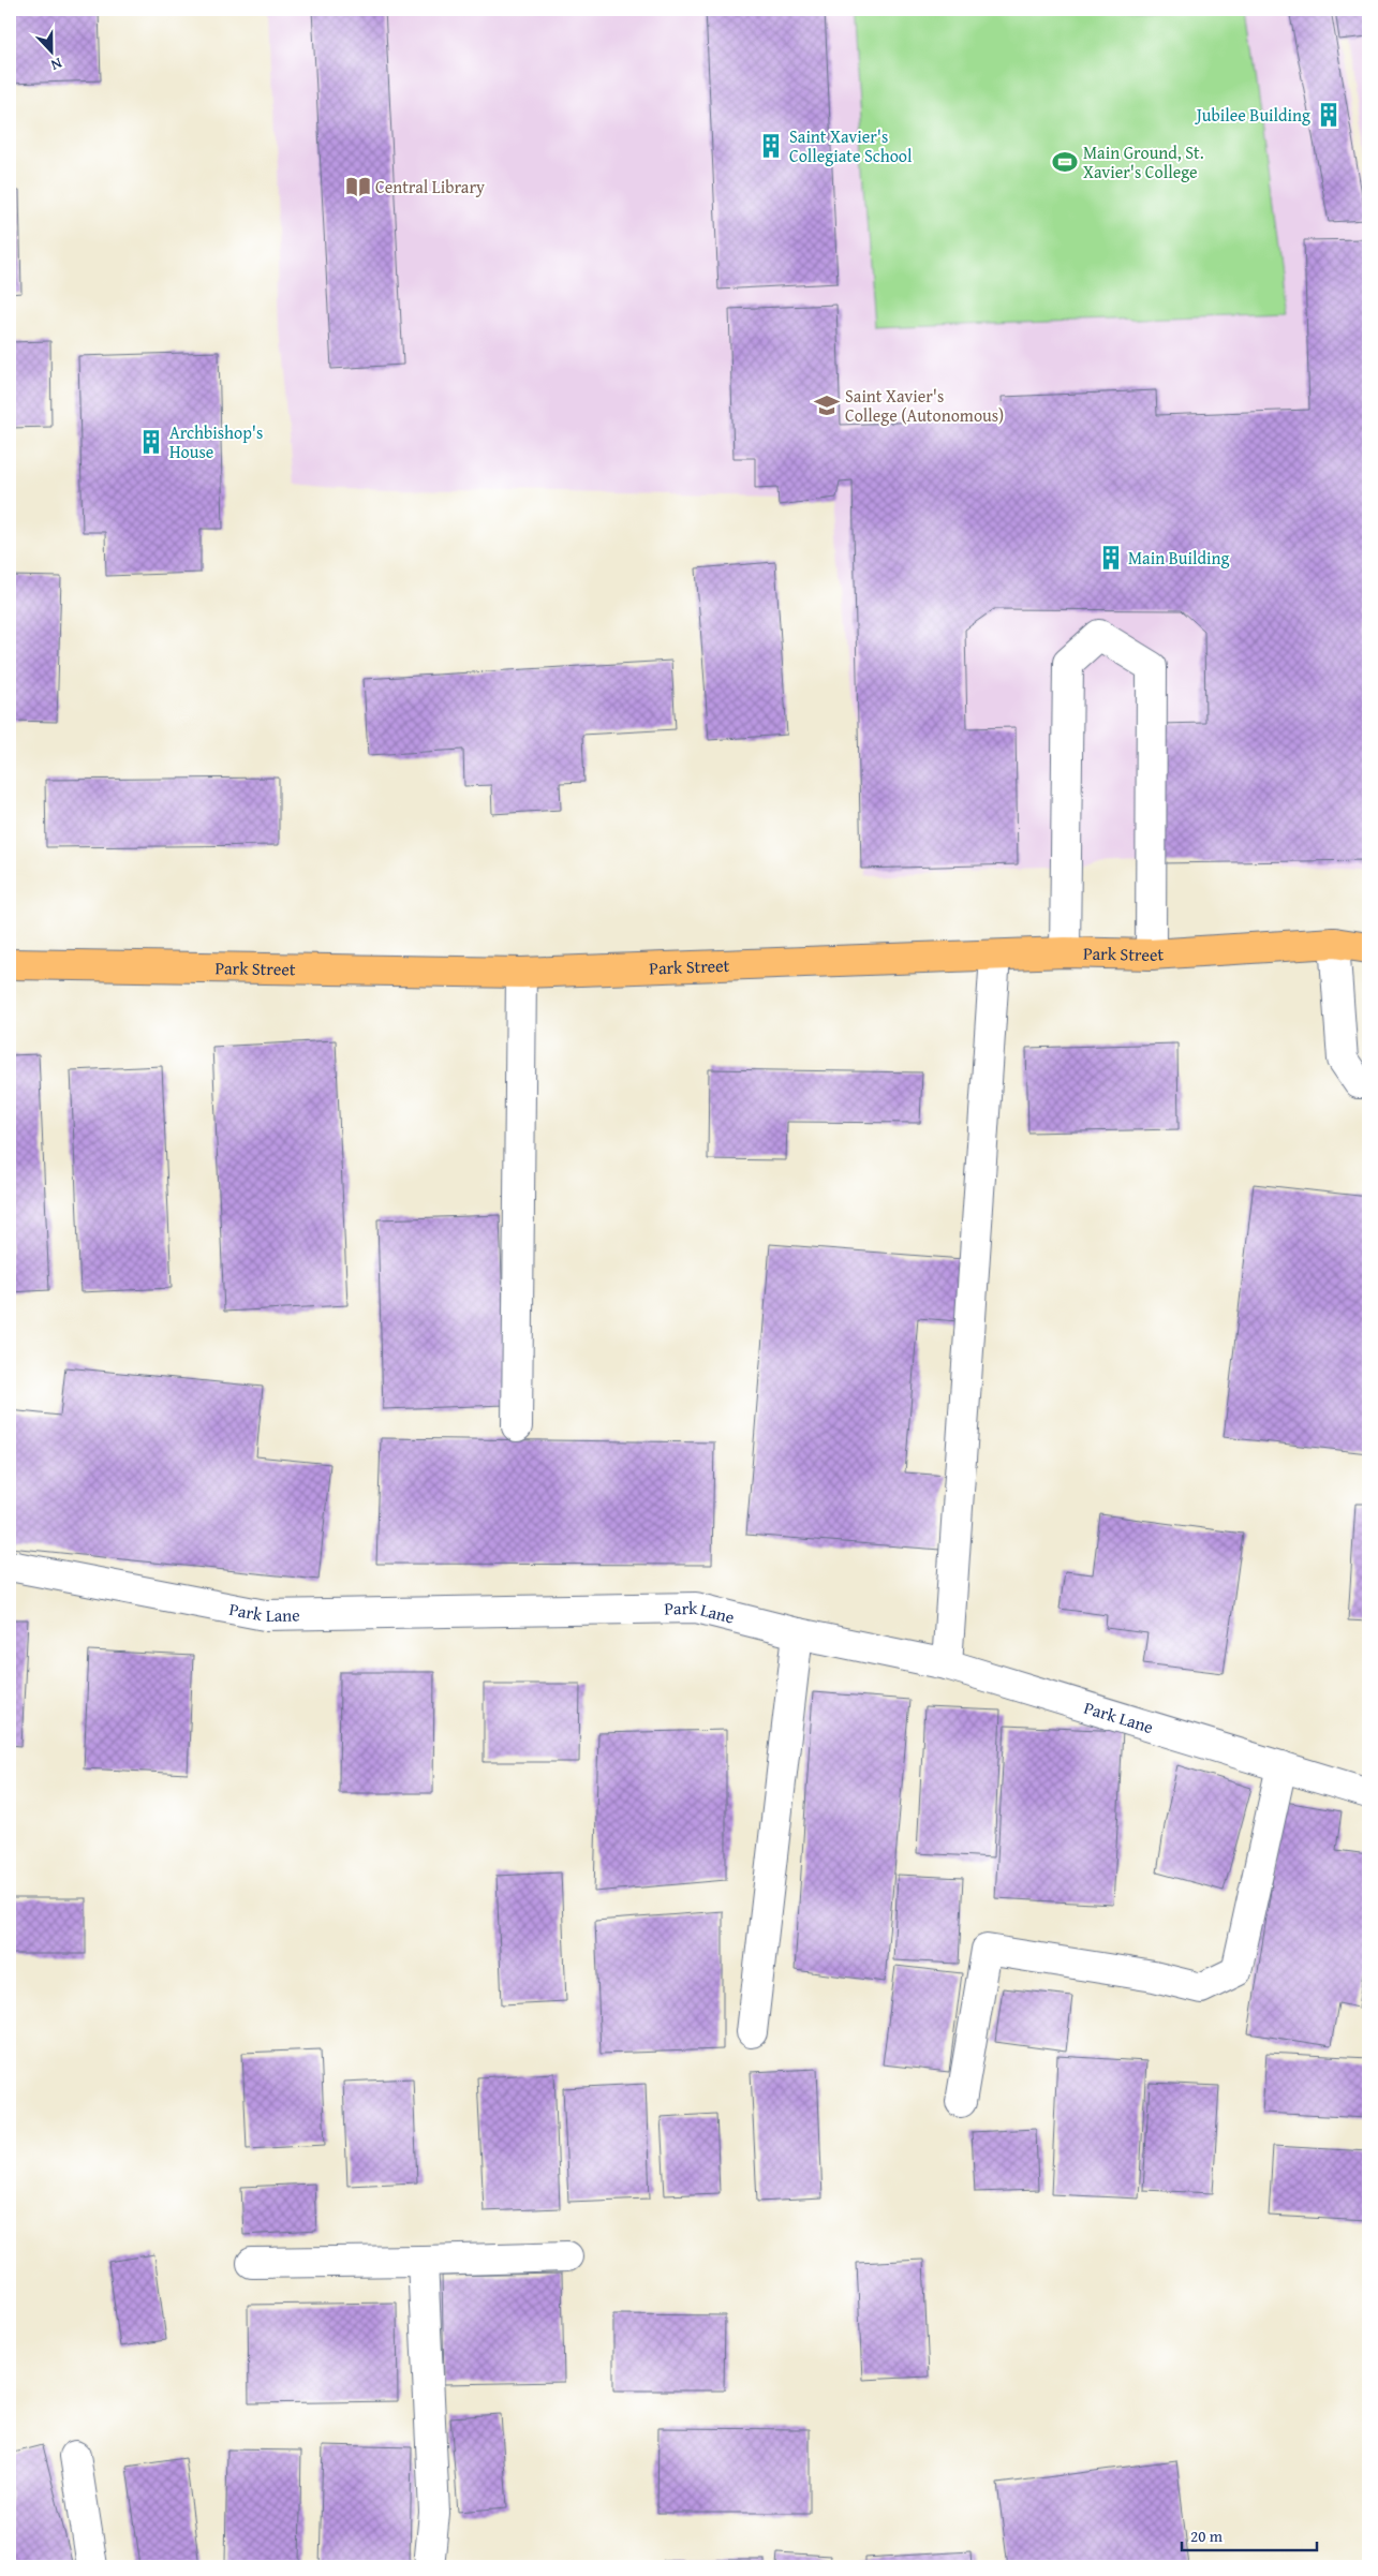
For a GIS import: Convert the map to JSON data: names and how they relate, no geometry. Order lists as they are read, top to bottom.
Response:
{
  "streets": {
    "main road": ["Park Street"],
    "street": ["Park Lane"]
  },
  "places": {
    "building": [
      "Jubilee Building",
      "Saint Xavier's Collegiate School",
      "Archbishop's House",
      "Main Building"
    ],
    "sports": ["Main Ground, St. Xavier's College"],
    "library": ["Central Library"],
    "school or university": ["Saint Xavier's College (Autonomous)"]
  },
  "scale_bar": "20 m",
  "north": "bottom"
}
